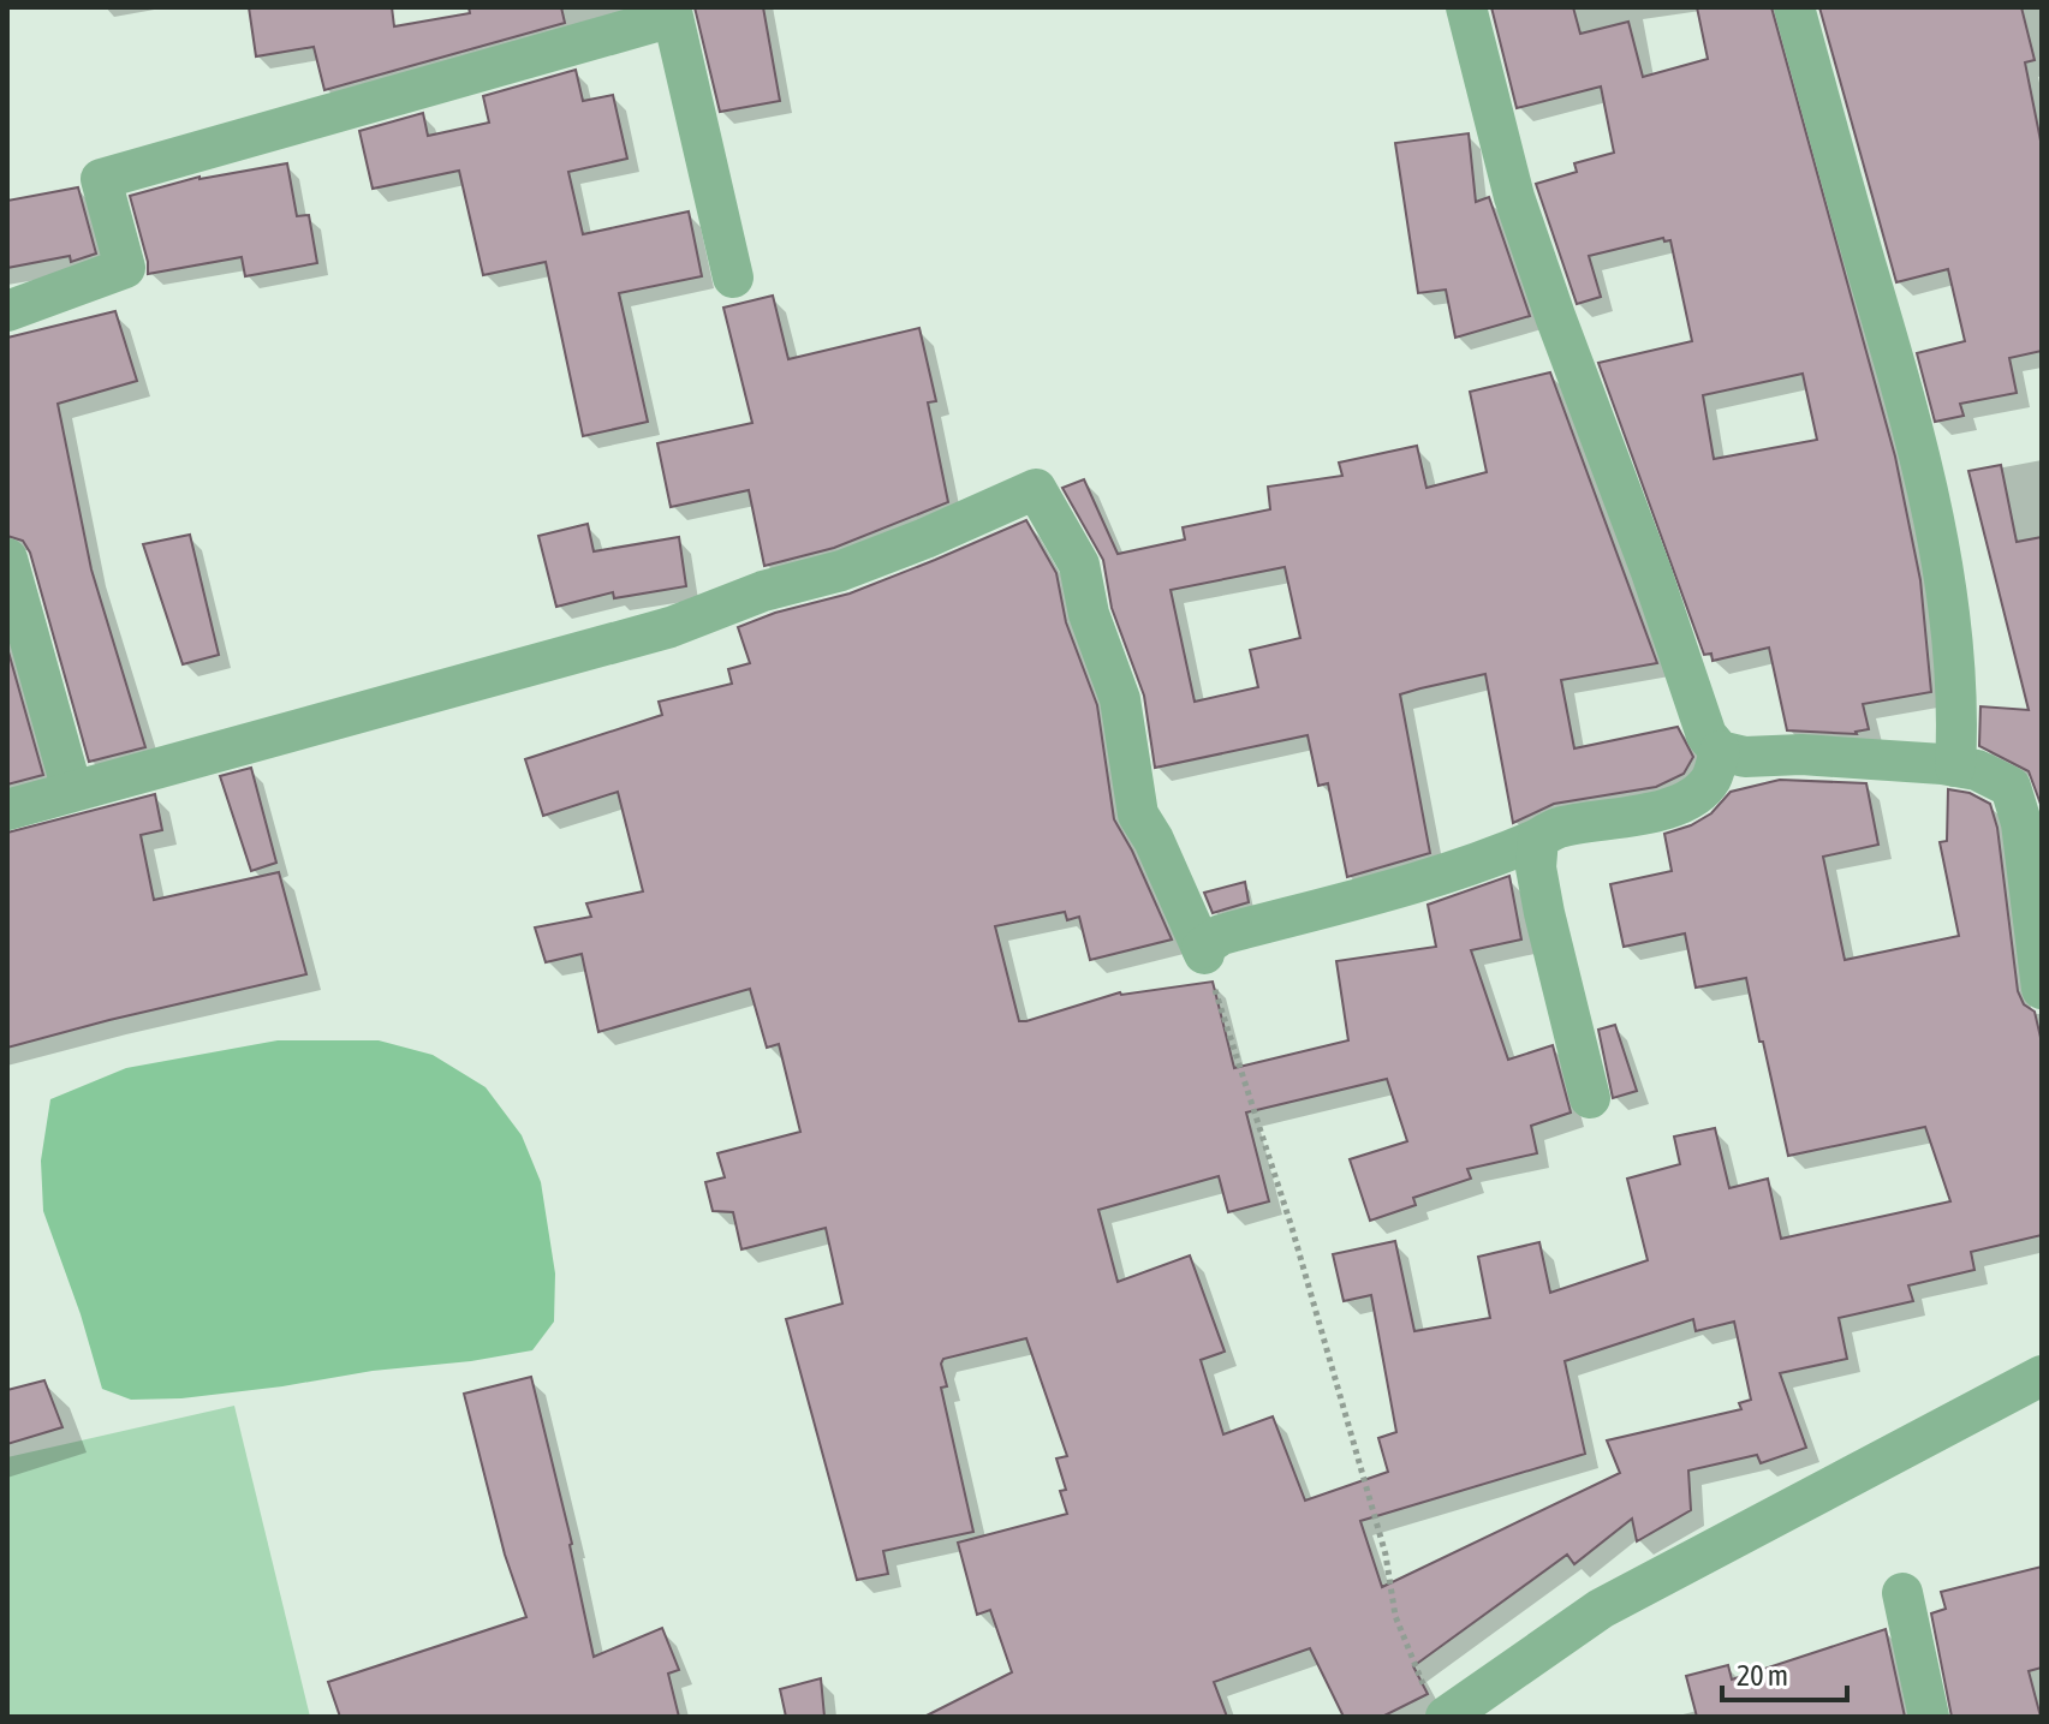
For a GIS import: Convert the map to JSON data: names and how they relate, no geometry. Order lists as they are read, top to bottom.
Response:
{
  "scale_bar": "20 m"
}
